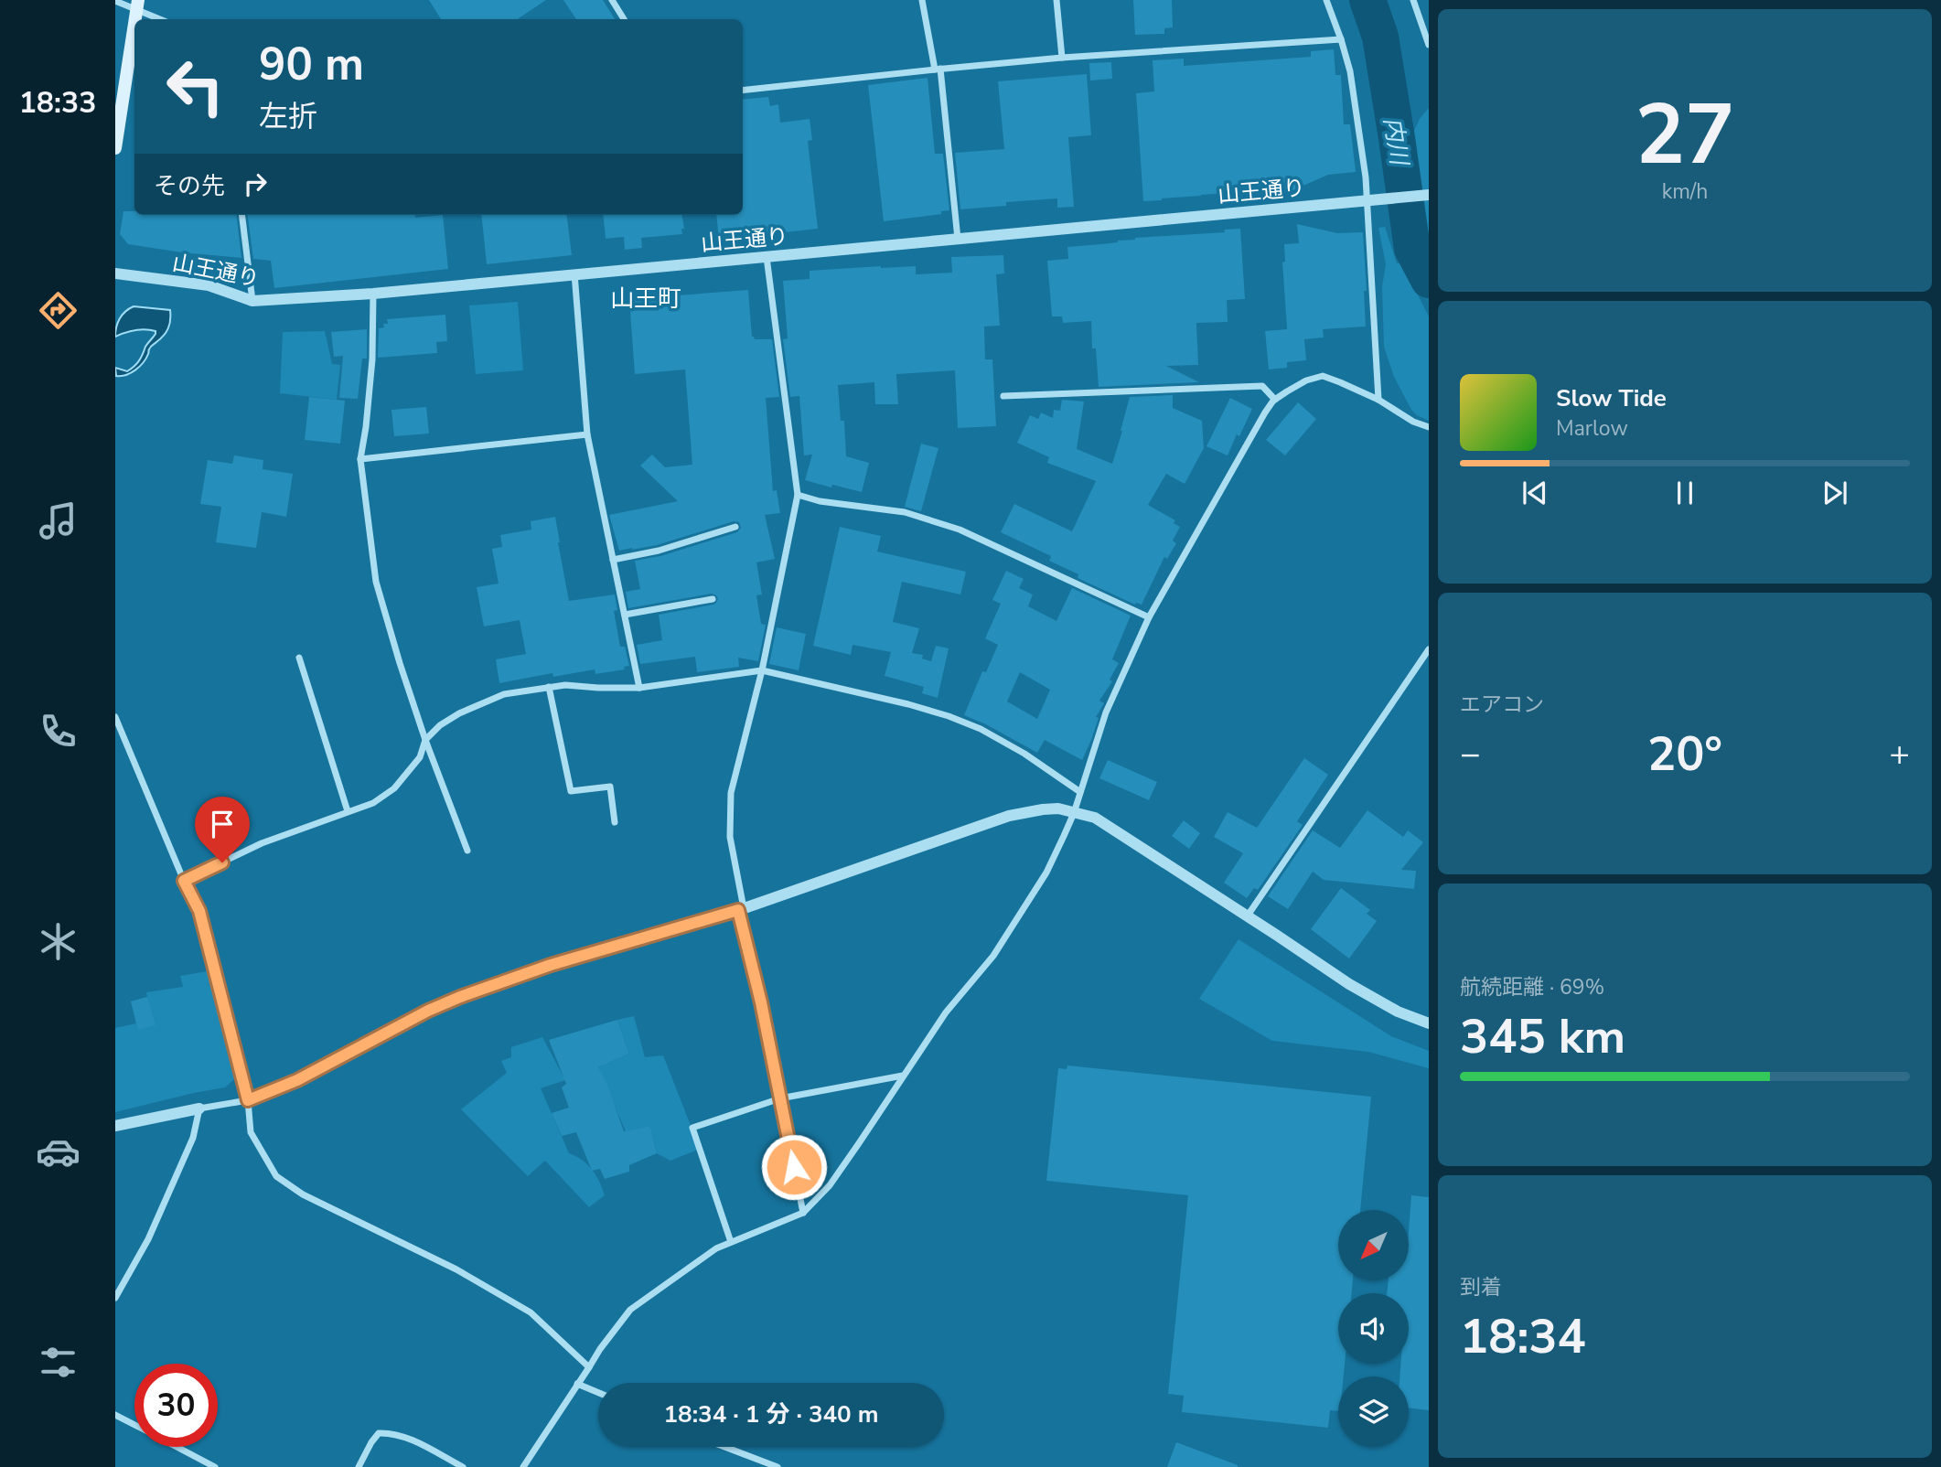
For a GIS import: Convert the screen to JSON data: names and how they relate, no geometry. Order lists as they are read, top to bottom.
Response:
{
  "streets": {
    "street": ["山王通り"]
  },
  "districts": ["山王町"],
  "water": ["内川"],
  "north": "bottom left",
  "page": {
    "tabs": "18:33",
    "tile": [
      ["27", "km/h"],
      "エアコン",
      ["航続距離 · 69%", "345 km"],
      ["到着", "18:34"]
    ],
    "turn": ["90 m", "左折"],
    "then": "その先",
    "song": ["Slow Tide", "Marlow"],
    "heat": ["−", "20°", "+"],
    "limit": "30",
    "trip": "18:34 · 1 分 · 340 m"
  }
}
